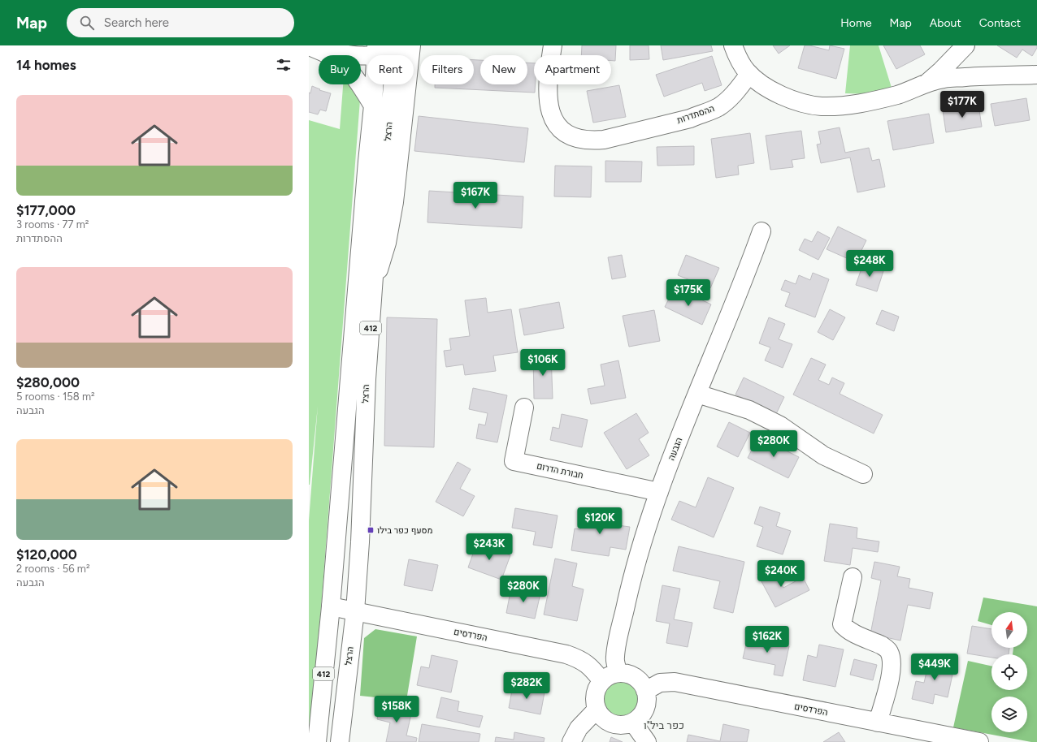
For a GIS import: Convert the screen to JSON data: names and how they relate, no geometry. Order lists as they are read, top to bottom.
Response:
{
  "streets": {
    "street": [
      "ההסתדרות",
      "הרצל",
      "412",
      "הגבעה",
      "חבורת הדרום",
      "הפרדסים"
    ]
  },
  "crossings": [
    ["הרצל", "הפרדסים"],
    ["הגבעה", "חבורת הדרום"],
    ["הגבעה", "הפרדסים"]
  ],
  "districts": ["כפר ביל\"ו"],
  "places": {
    "transit": ["מסעף כפר בילו"]
  },
  "north": "top",
  "page": {
    "header": "Map",
    "search": "Search here",
    "nav": [
      "Home",
      "Map",
      "About",
      "Contact"
    ],
    "heading": "14 homes",
    "chip": [
      "Buy",
      "Rent",
      "Filters",
      "New",
      "Apartment"
    ],
    "list": [
      {
        "name": "$177,000",
        "note": "3 rooms · 77 m² · ההסתדרות"
      },
      {
        "name": "$280,000",
        "note": "5 rooms · 158 m² · הגבעה"
      },
      {
        "name": "$120,000",
        "note": "2 rooms · 56 m² · הגבעה"
      }
    ],
    "price": [
      "$177K",
      "$167K",
      "$248K",
      "$175K",
      "$106K",
      "$280K",
      "$120K",
      "$243K",
      "$240K",
      "$280K",
      "$162K",
      "$449K",
      "$282K",
      "$158K"
    ]
  }
}
